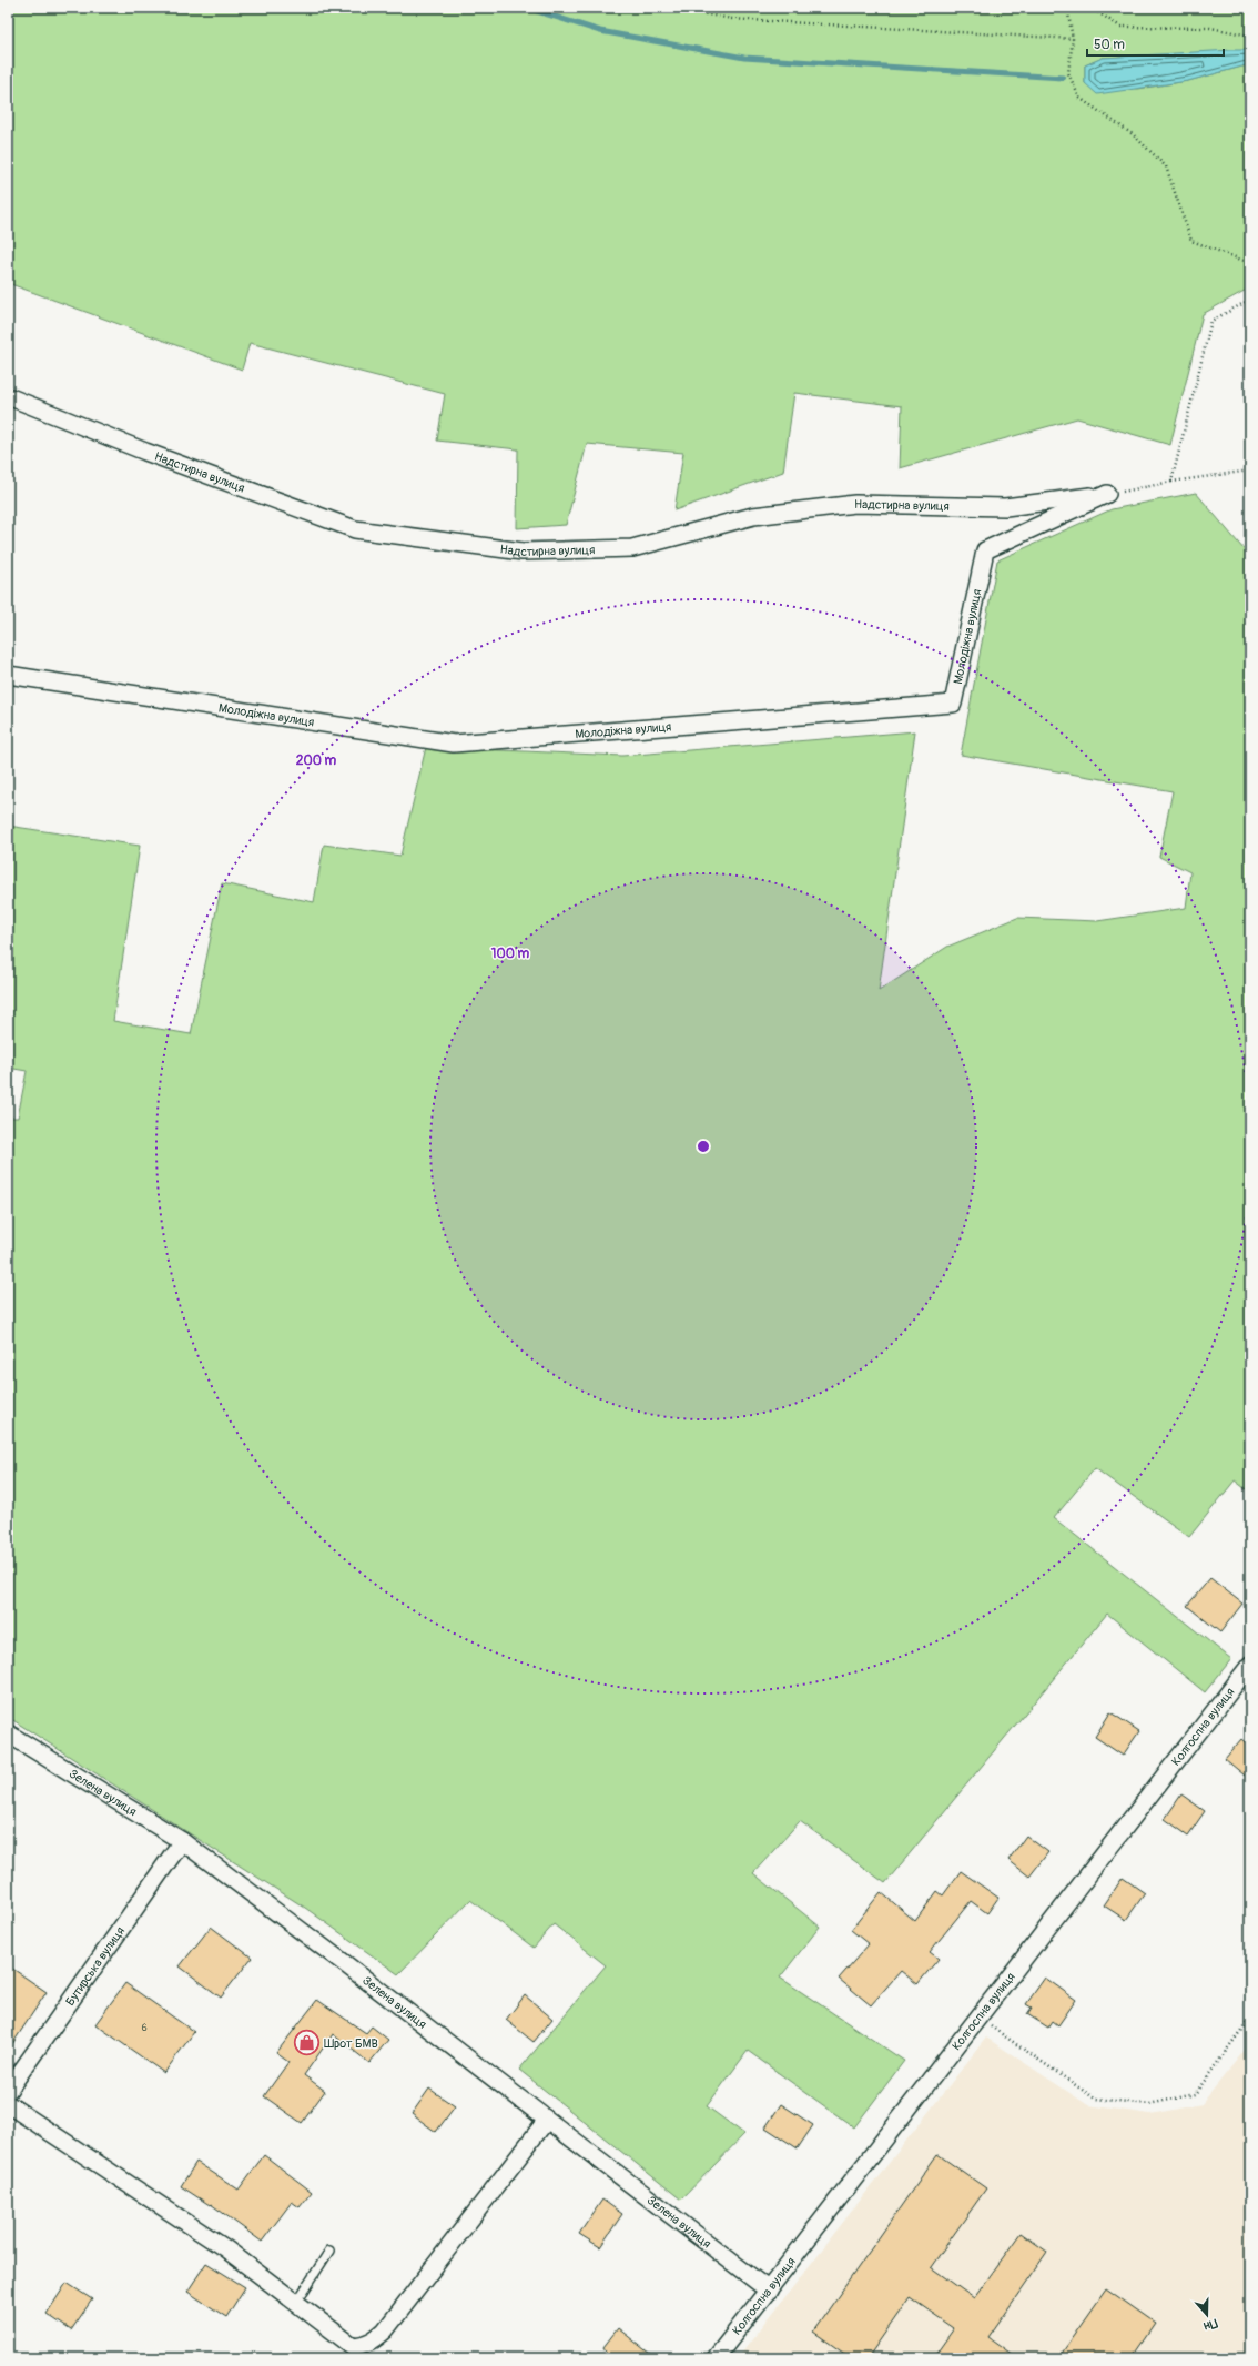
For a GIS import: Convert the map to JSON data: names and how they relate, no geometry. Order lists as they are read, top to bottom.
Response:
{
  "streets": {
    "street": [
      "Надстирна вулиця",
      "Молодіжна вулиця",
      "Колгоспна вулиця",
      "Зелена вулиця",
      "Бутирська вулиця"
    ]
  },
  "crossings": [
    ["Надстирна вулиця", "Молодіжна вулиця"],
    ["Колгоспна вулиця", "Зелена вулиця"],
    ["Зелена вулиця", "Бутирська вулиця"]
  ],
  "places": {
    "shop": ["Шрот БМВ"]
  },
  "house_numbers": ["6"],
  "scale_bar": "50 m",
  "north": "bottom",
  "rings": ["200 m", "100 m"]
}
